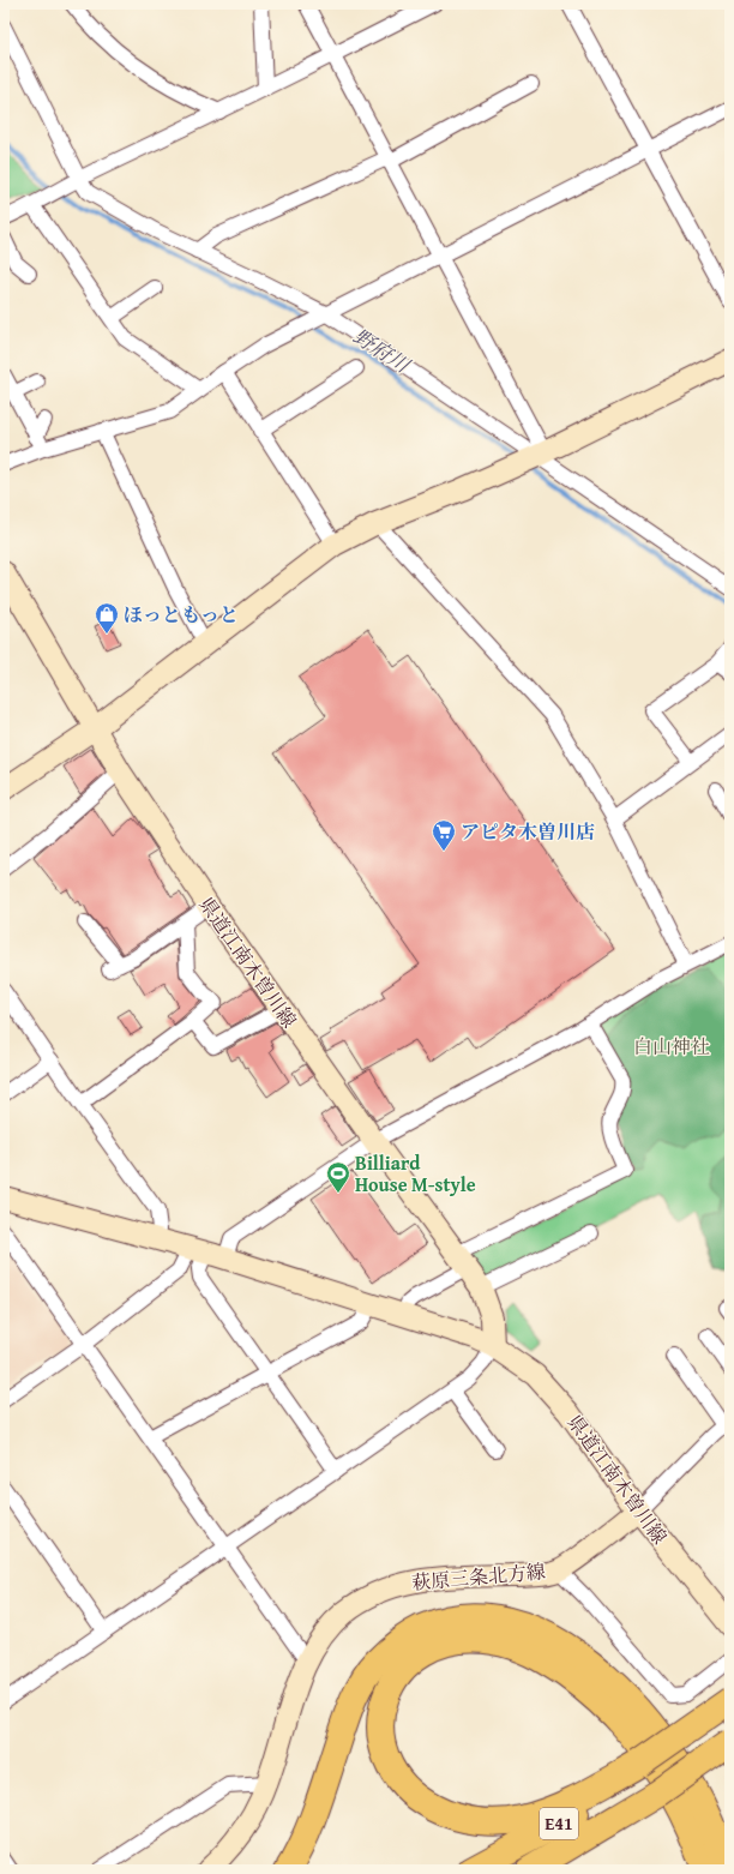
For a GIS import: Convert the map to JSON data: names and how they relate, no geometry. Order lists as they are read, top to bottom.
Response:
{
  "streets": {
    "highway": ["E41"],
    "main road": ["県道江南木曽川線", "萩原三条北方線"]
  },
  "crossings": [
    ["県道江南木曽川線", "萩原三条北方線"]
  ],
  "water": ["野府川"],
  "parks": ["白山神社"],
  "places": {
    "shop": ["ほっともっと"],
    "supermarket": ["アピタ木曽川店"],
    "sports": ["Billiard House M-style"]
  }
}
